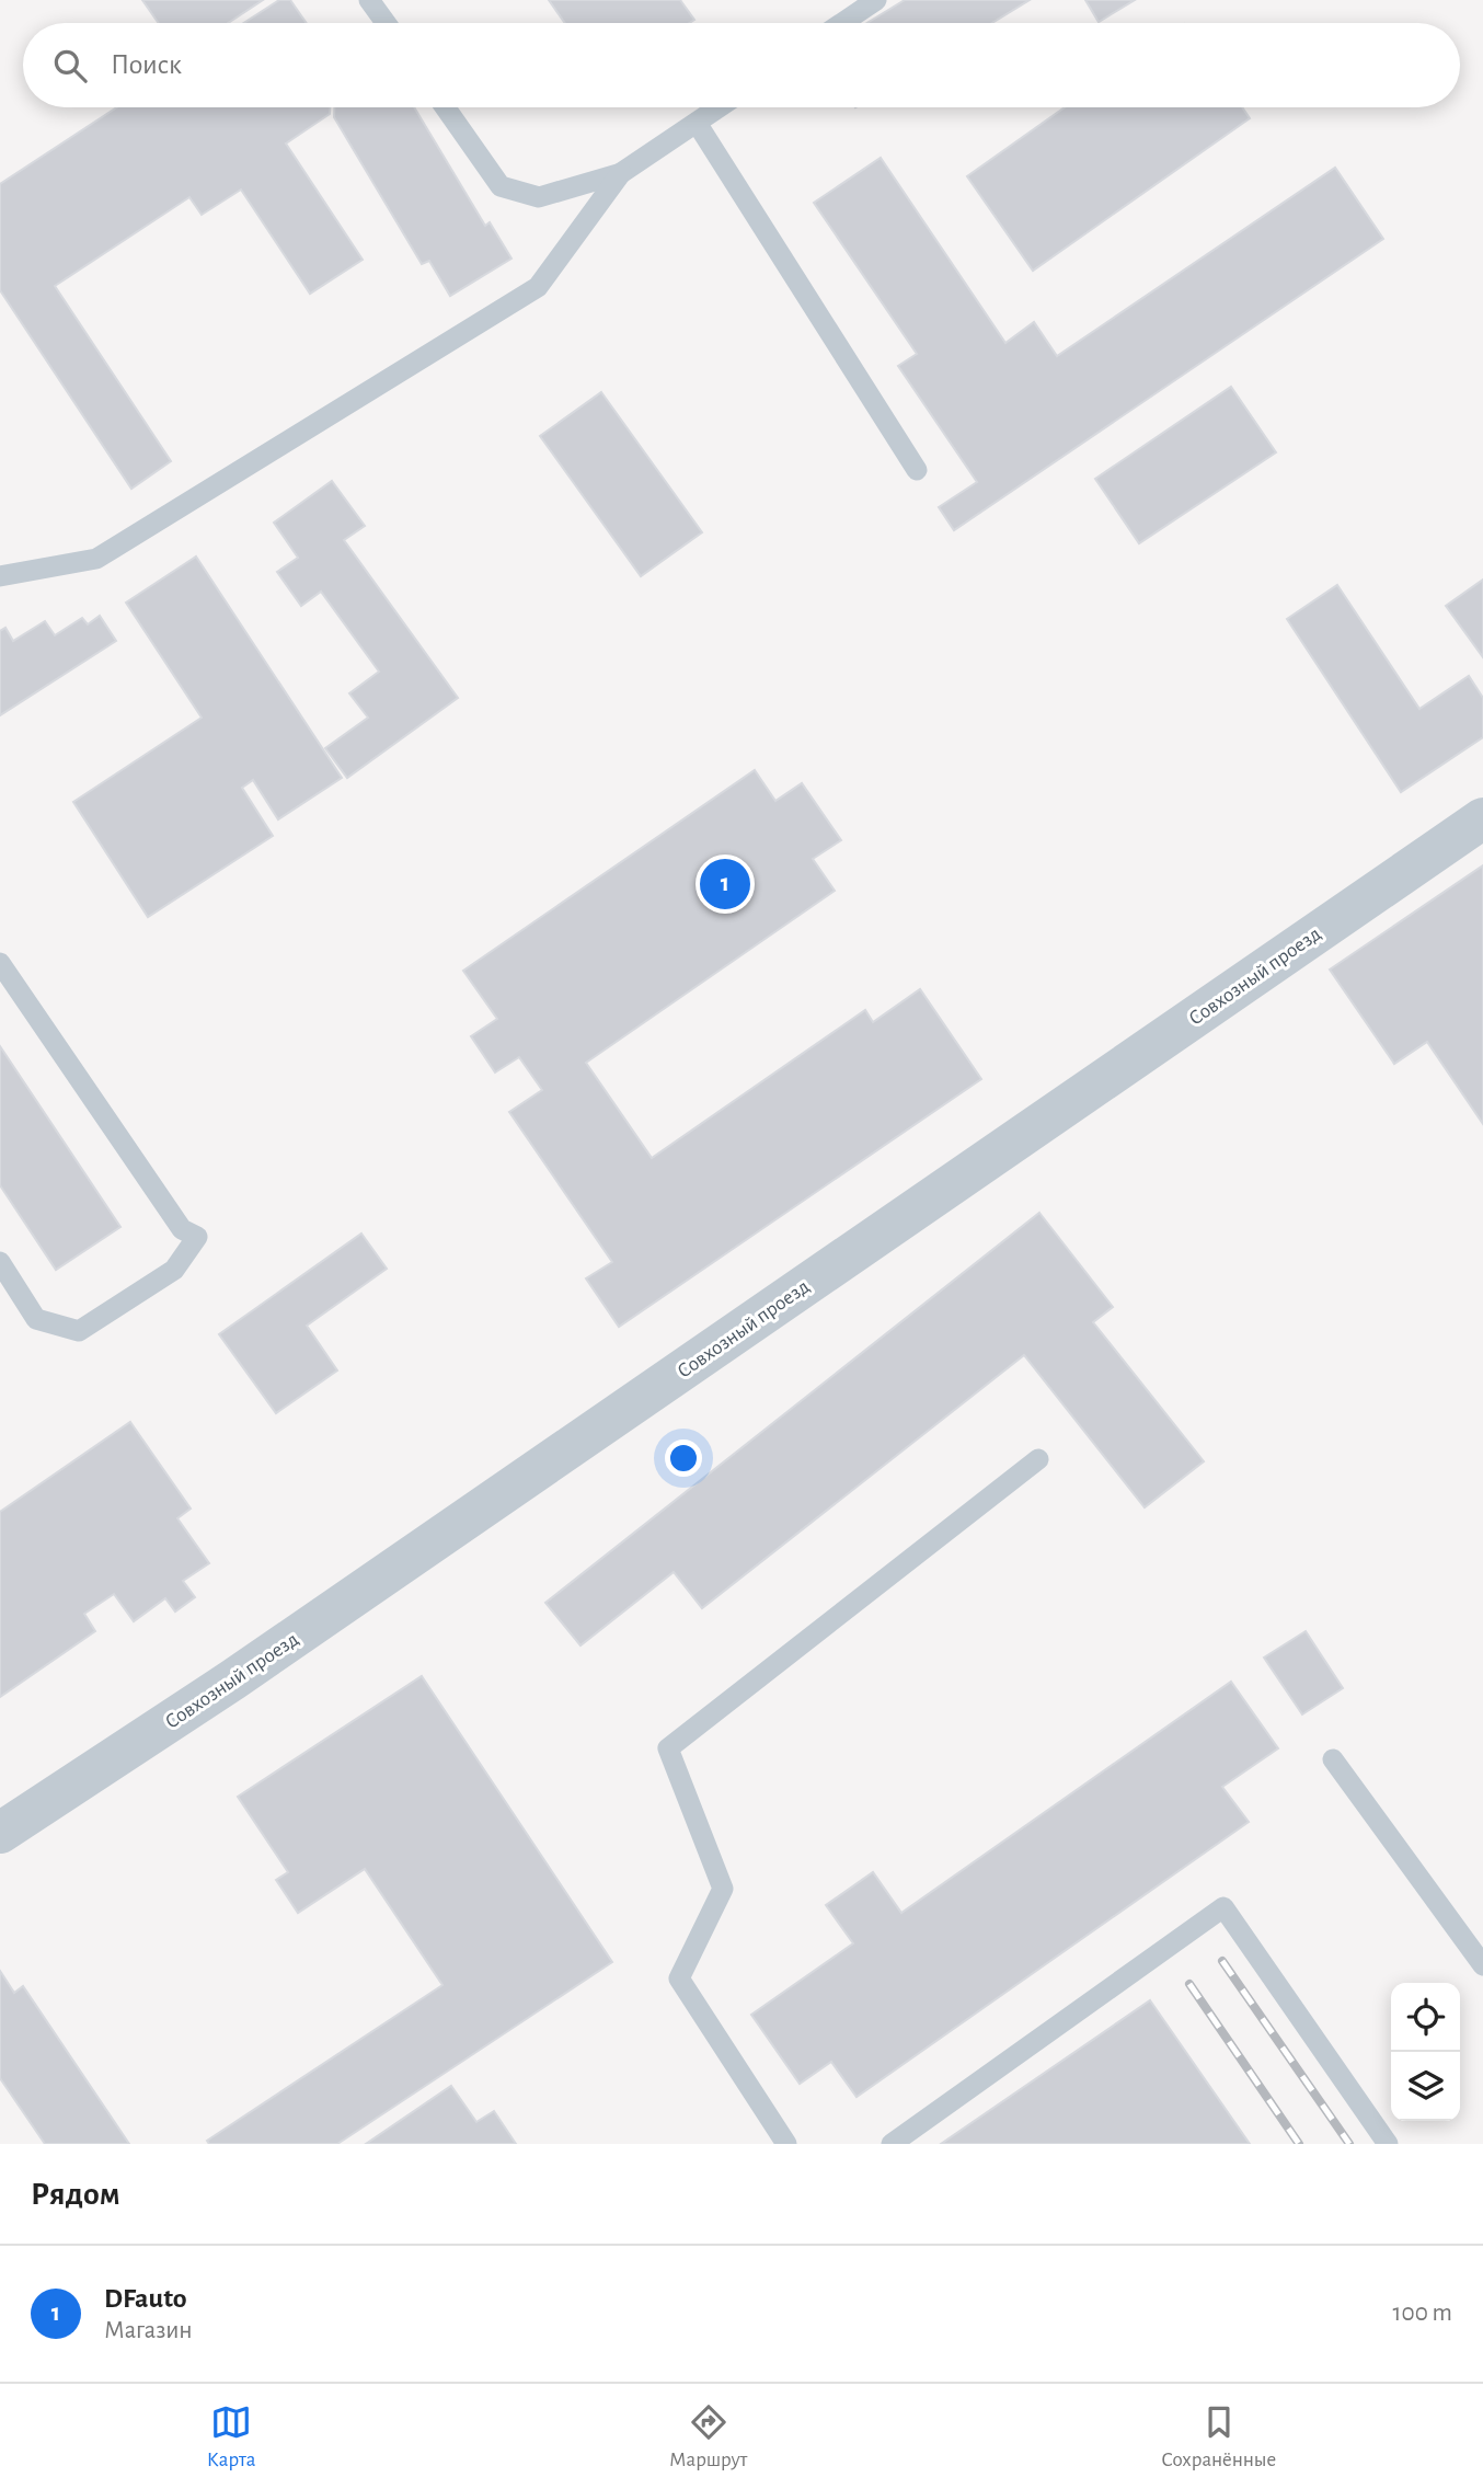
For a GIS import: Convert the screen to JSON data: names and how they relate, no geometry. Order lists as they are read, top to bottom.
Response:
{
  "streets": {
    "street": ["Совхозный проезд"]
  },
  "page": {
    "search": "Поиск",
    "pins": "1",
    "heading": "Рядом",
    "list": [
      {
        "mark": "1",
        "name": "DFauto",
        "note": "Магазин",
        "value": "100 m"
      }
    ],
    "nav": ["Карта", "Маршрут", "Сохранённые"]
  }
}
